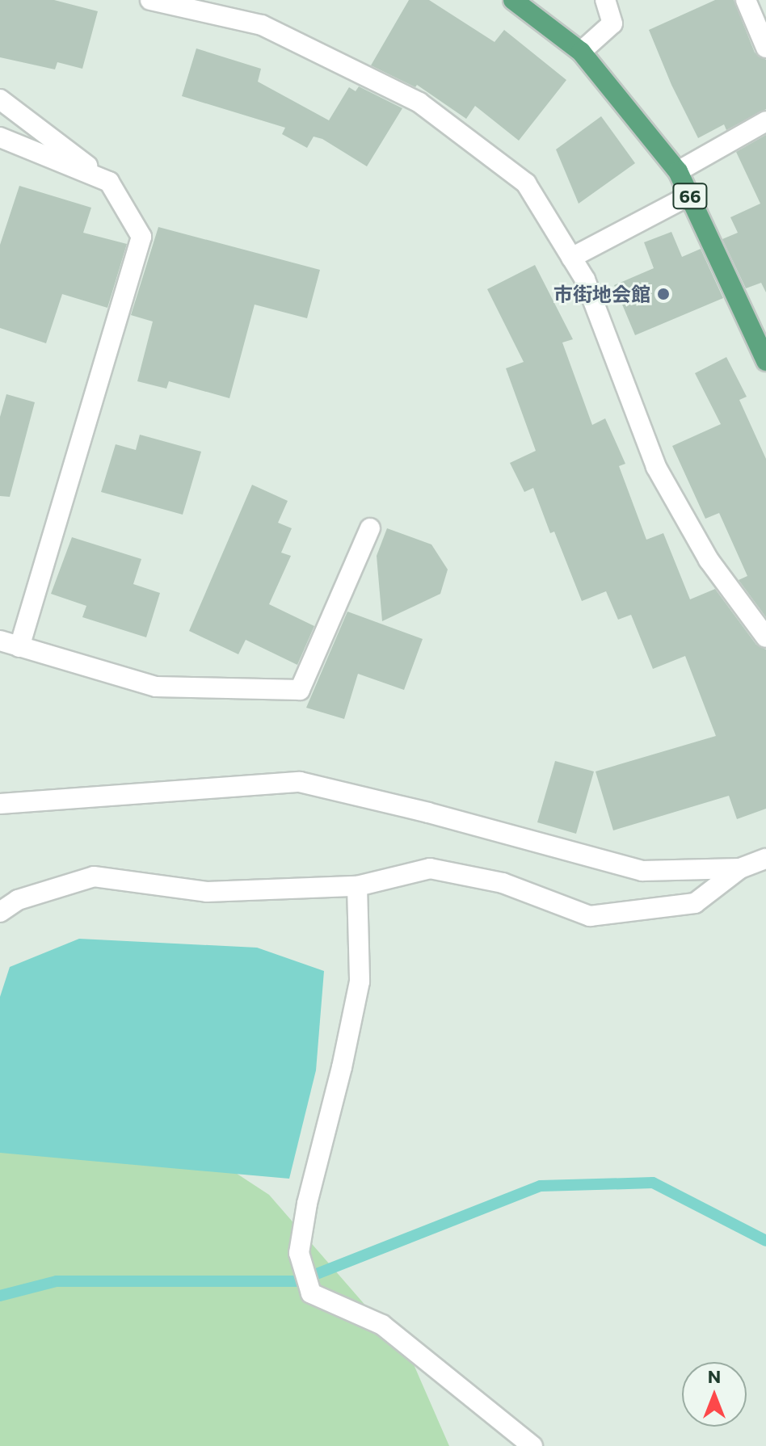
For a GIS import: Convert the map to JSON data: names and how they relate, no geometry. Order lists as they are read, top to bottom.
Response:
{
  "streets": {
    "main road": ["66"]
  },
  "places": ["市街地会館"],
  "north": "top"
}
